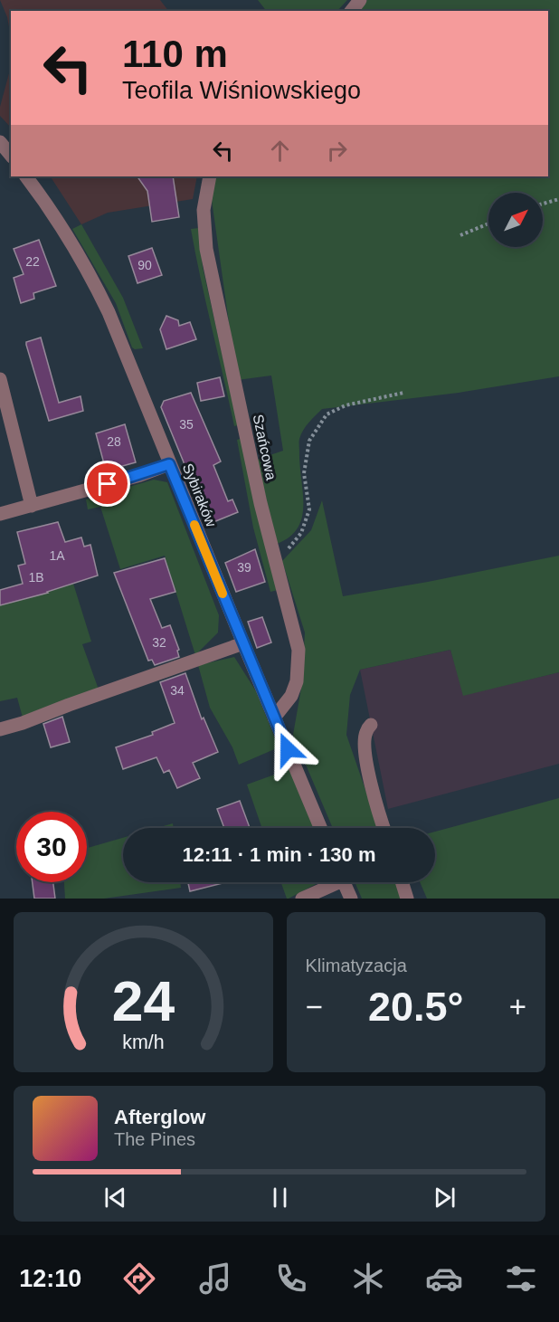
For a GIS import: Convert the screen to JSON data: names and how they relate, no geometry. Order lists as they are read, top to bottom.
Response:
{
  "streets": {
    "street": ["Szańcowa", "Sybiraków"]
  },
  "crossings": [
    ["Szańcowa", "Sybiraków"]
  ],
  "house_numbers": [
    "22",
    "90",
    "35",
    "28",
    "1A",
    "39",
    "1B",
    "32",
    "34"
  ],
  "north": "top right",
  "page": {
    "turn": ["110 m", "Teofila Wiśniowskiego"],
    "limit": "30",
    "trip": "12:11 · 1 min · 130 m",
    "tile": "Klimatyzacja",
    "heat": ["−", "20.5°", "+"],
    "song": ["Afterglow", "The Pines"],
    "tabs": "12:10",
    "gauge": ["24", "km/h"]
  }
}
